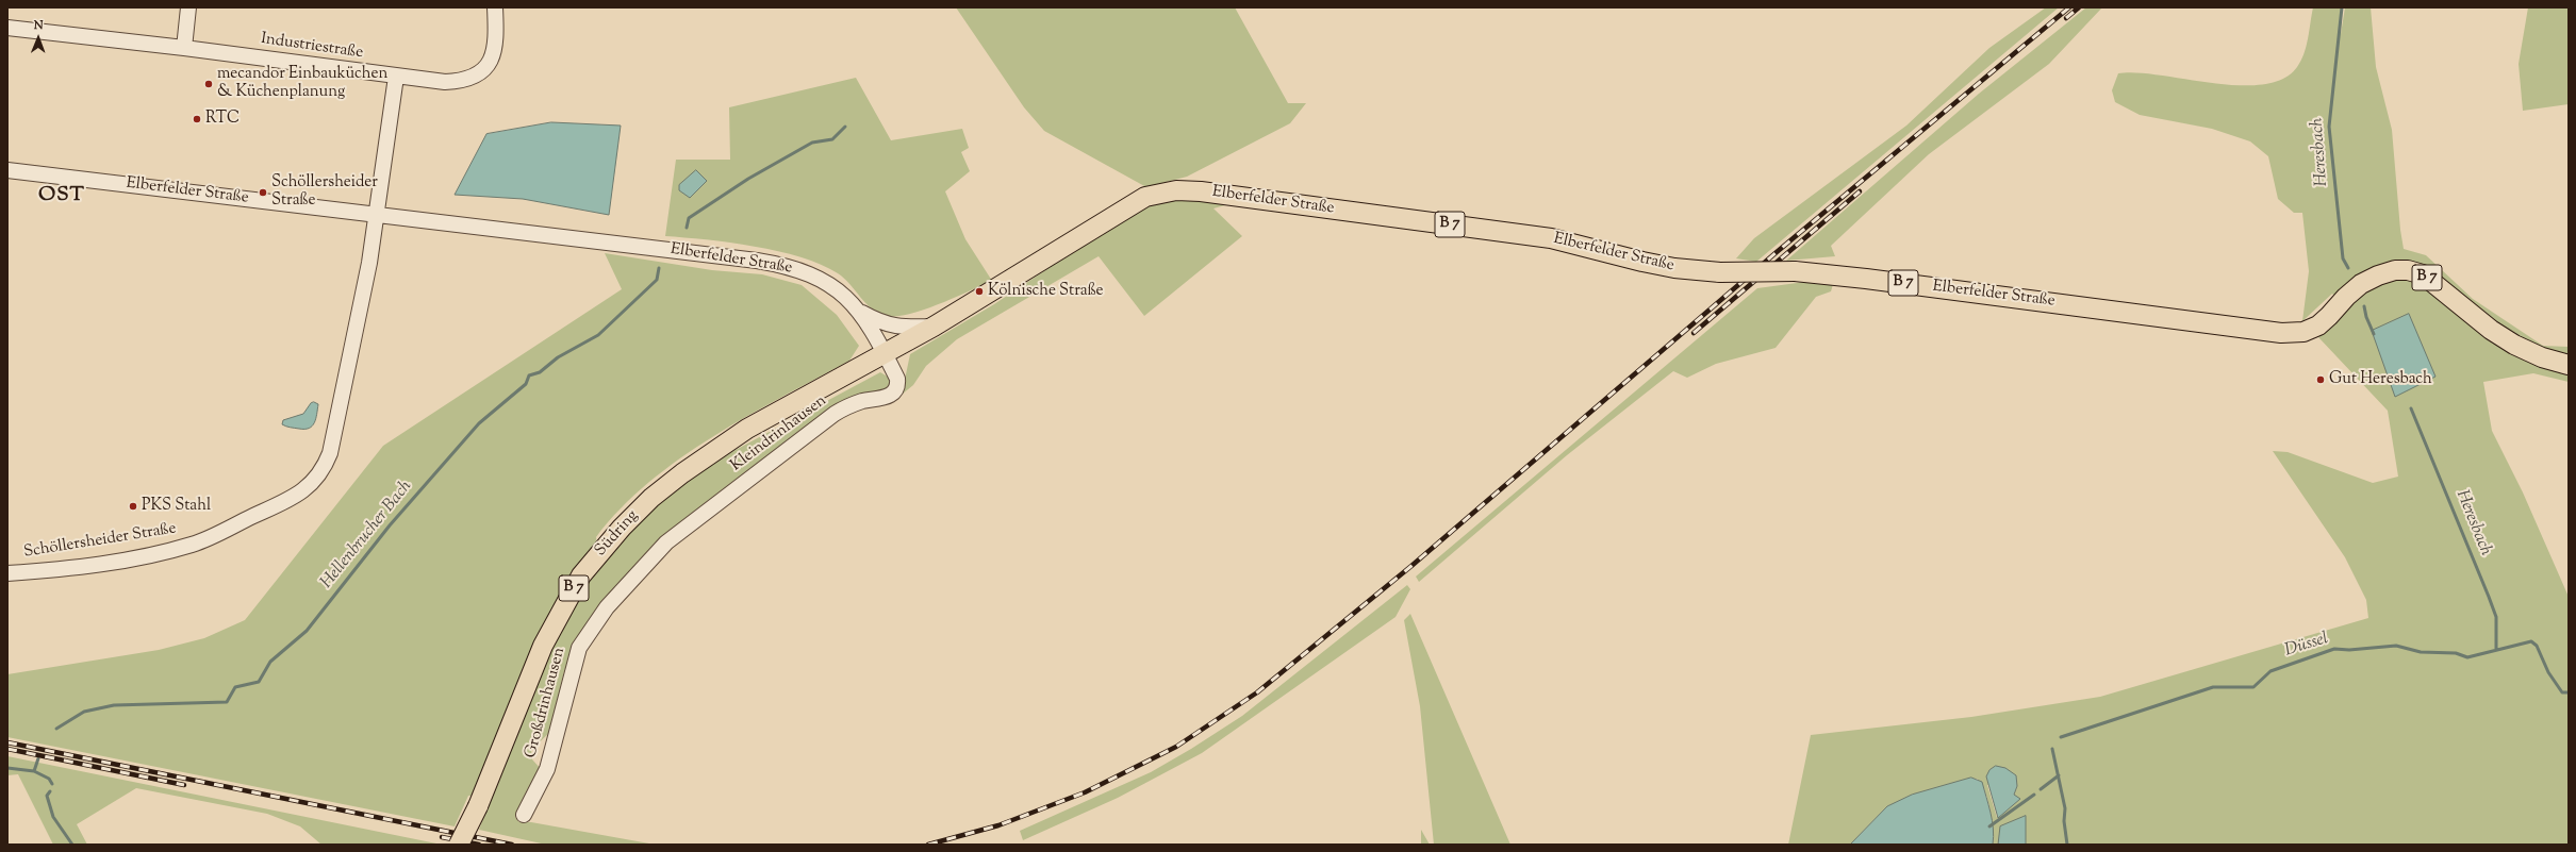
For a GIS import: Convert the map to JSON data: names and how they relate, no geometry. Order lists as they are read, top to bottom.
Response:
{
  "streets": {
    "main road": ["Elberfelder Straße", "B 7", "Südring"],
    "street": [
      "Industriestraße",
      "Kleindrinhausen",
      "Schöllersheider Straße",
      "Großdrinhausen"
    ]
  },
  "crossings": [
    ["Elberfelder Straße", "Kleindrinhausen"],
    ["Elberfelder Straße", "Südring"],
    ["Elberfelder Straße", "Schöllersheider Straße"],
    ["Kleindrinhausen", "Südring"],
    ["Kleindrinhausen", "Großdrinhausen"]
  ],
  "districts": ["OST"],
  "water": ["Heresbach", "Hellenbrucher Bach", "Düssel"],
  "places": [
    "mecandor Einbauküchen & Küchenplanung",
    "RTC",
    "Schöllersheider Straße",
    "Kölnische Straße",
    "Gut Heresbach",
    "PKS Stahl"
  ],
  "north": "top"
}
